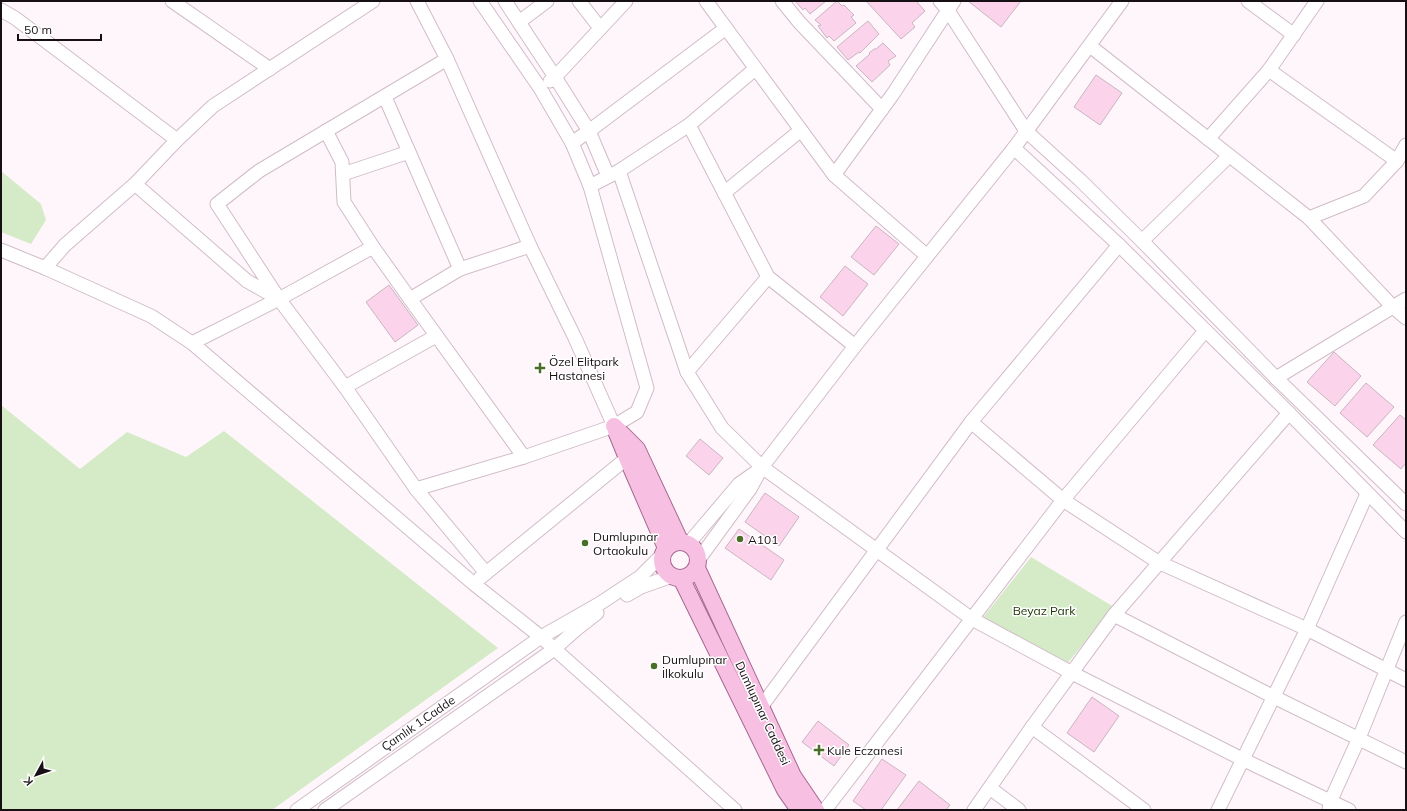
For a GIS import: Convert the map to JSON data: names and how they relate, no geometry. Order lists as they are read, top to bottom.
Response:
{
  "streets": {
    "main road": ["Dumlupınar Caddesi"],
    "street": ["Çamlık 1.Cadde"]
  },
  "crossings": [
    ["Dumlupınar Caddesi", "Çamlık 1.Cadde"]
  ],
  "parks": ["Beyaz Park"],
  "places": {
    "health": ["Özel Elitpark Hastanesi", "Kule Eczanesi"],
    "other": ["A101", "Dumlupınar Ortaokulu", "Dumlupınar İlkokulu"]
  },
  "scale_bar": "50 m",
  "north": "bottom left"
}
